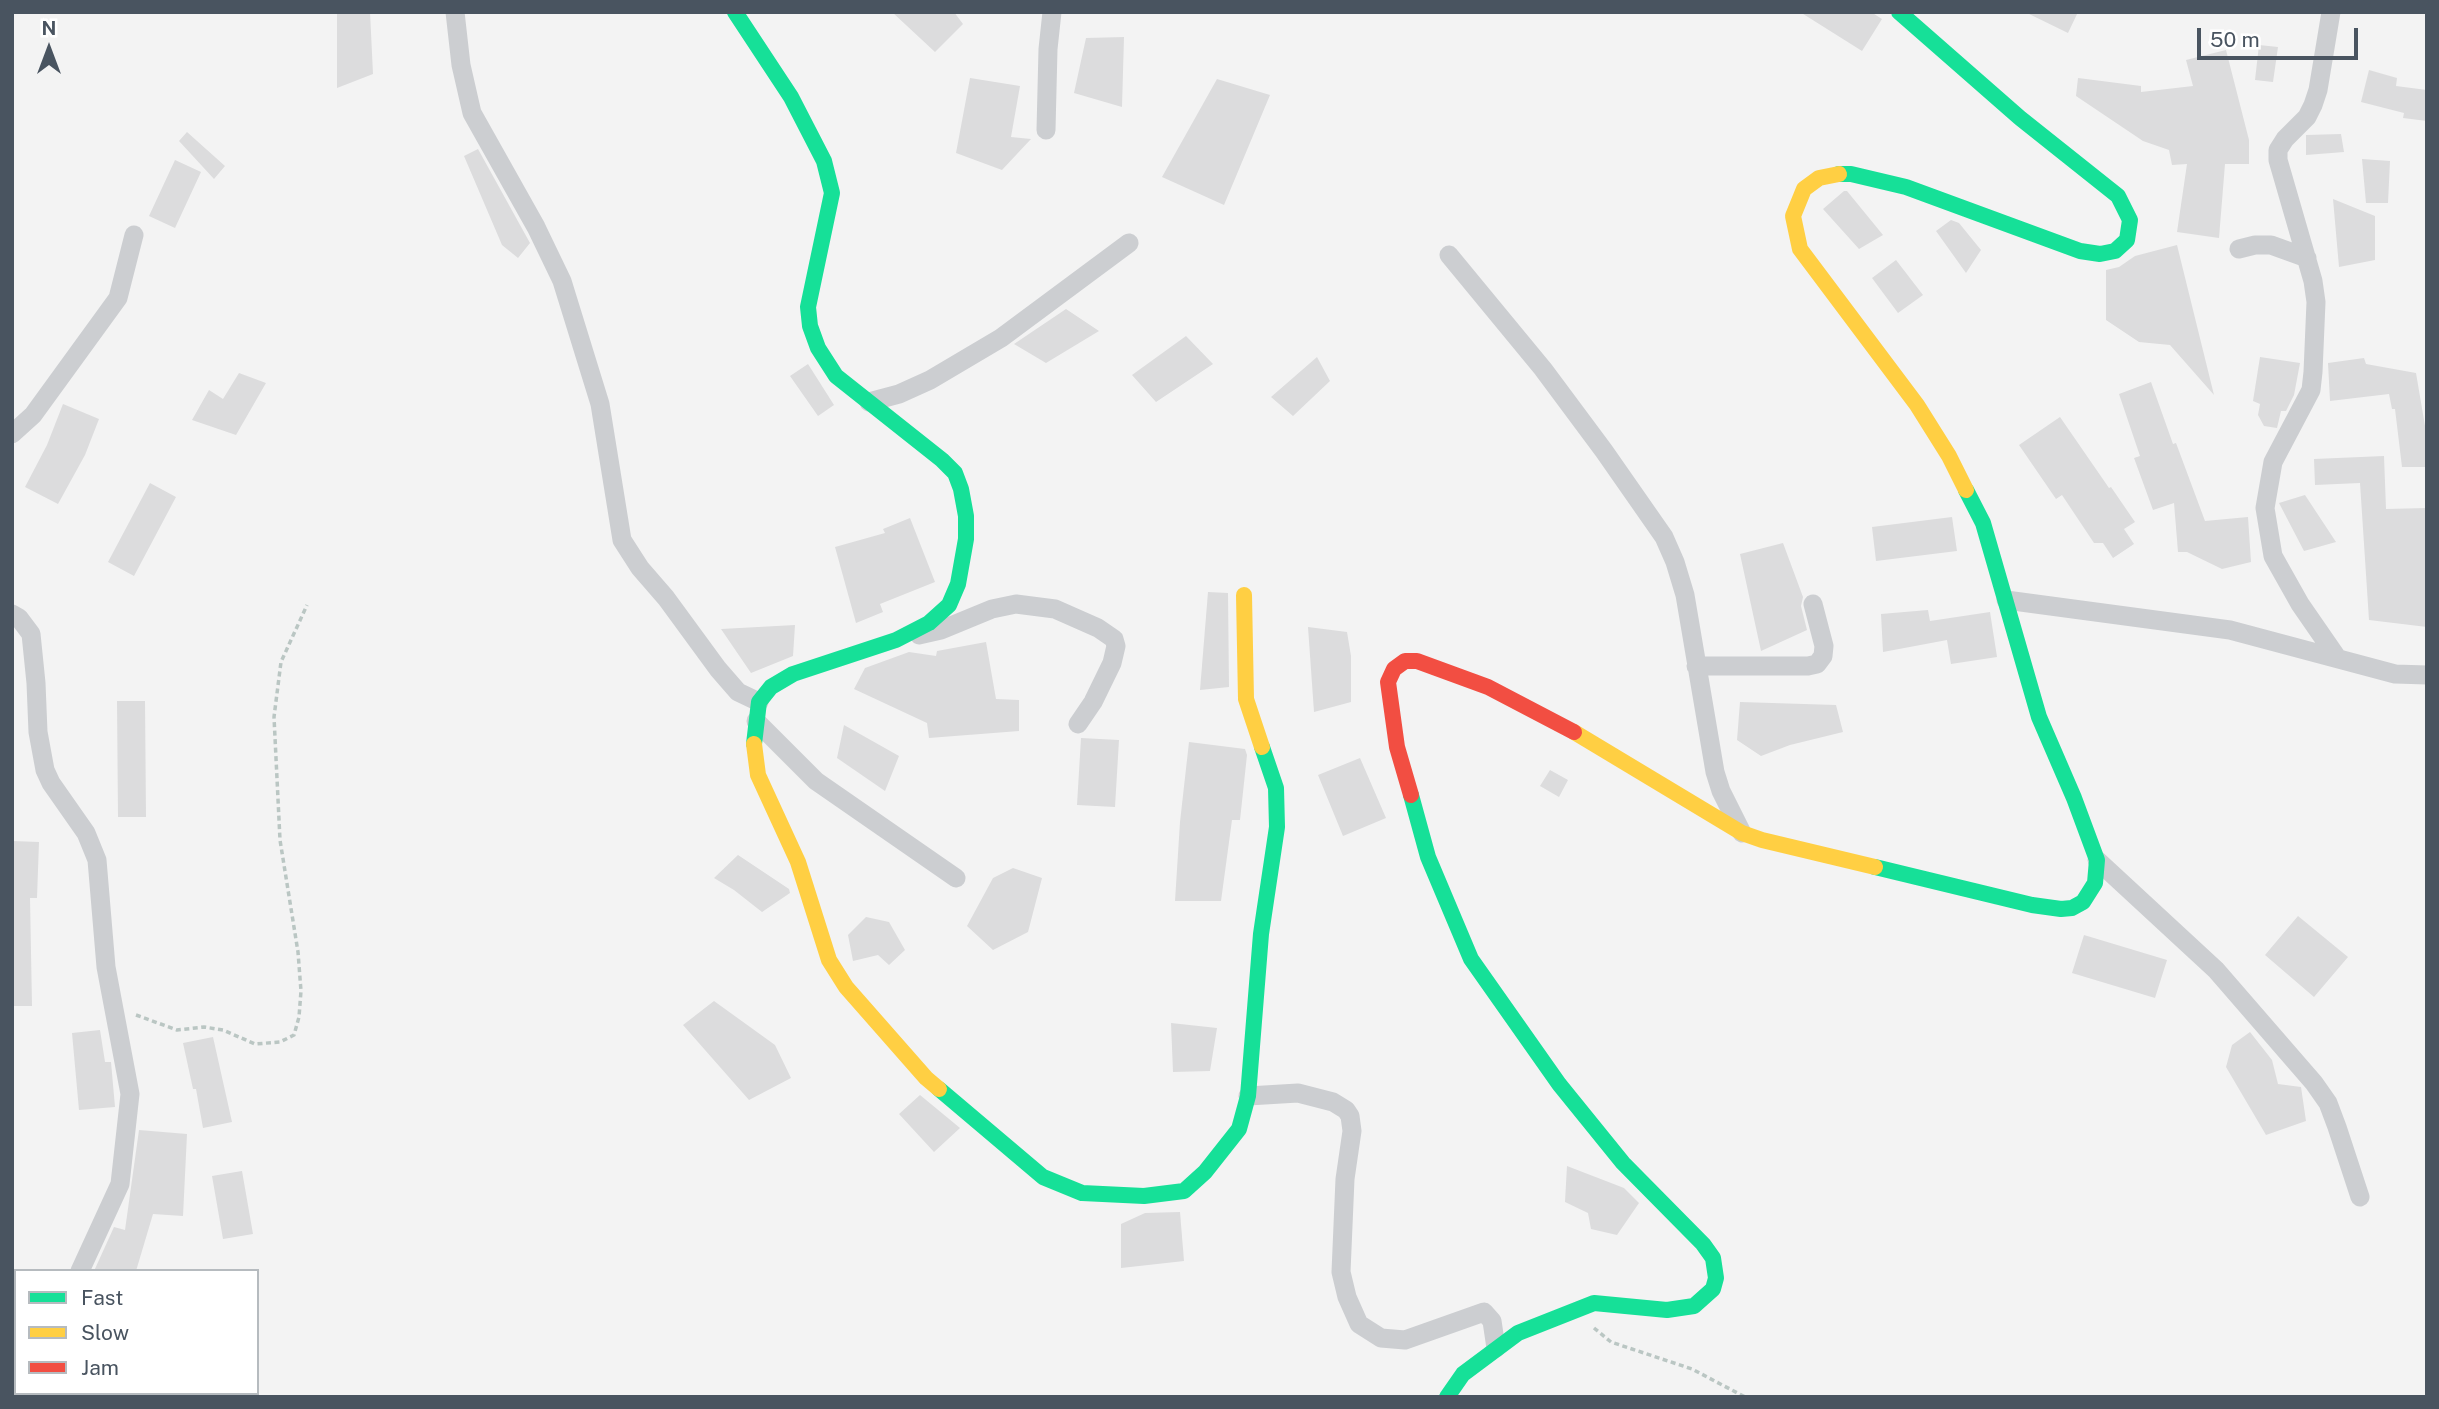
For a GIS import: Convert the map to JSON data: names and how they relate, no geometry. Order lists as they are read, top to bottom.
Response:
{
  "legend": ["Fast", "Slow", "Jam"],
  "scale_bar": "50 m",
  "north": "top"
}
